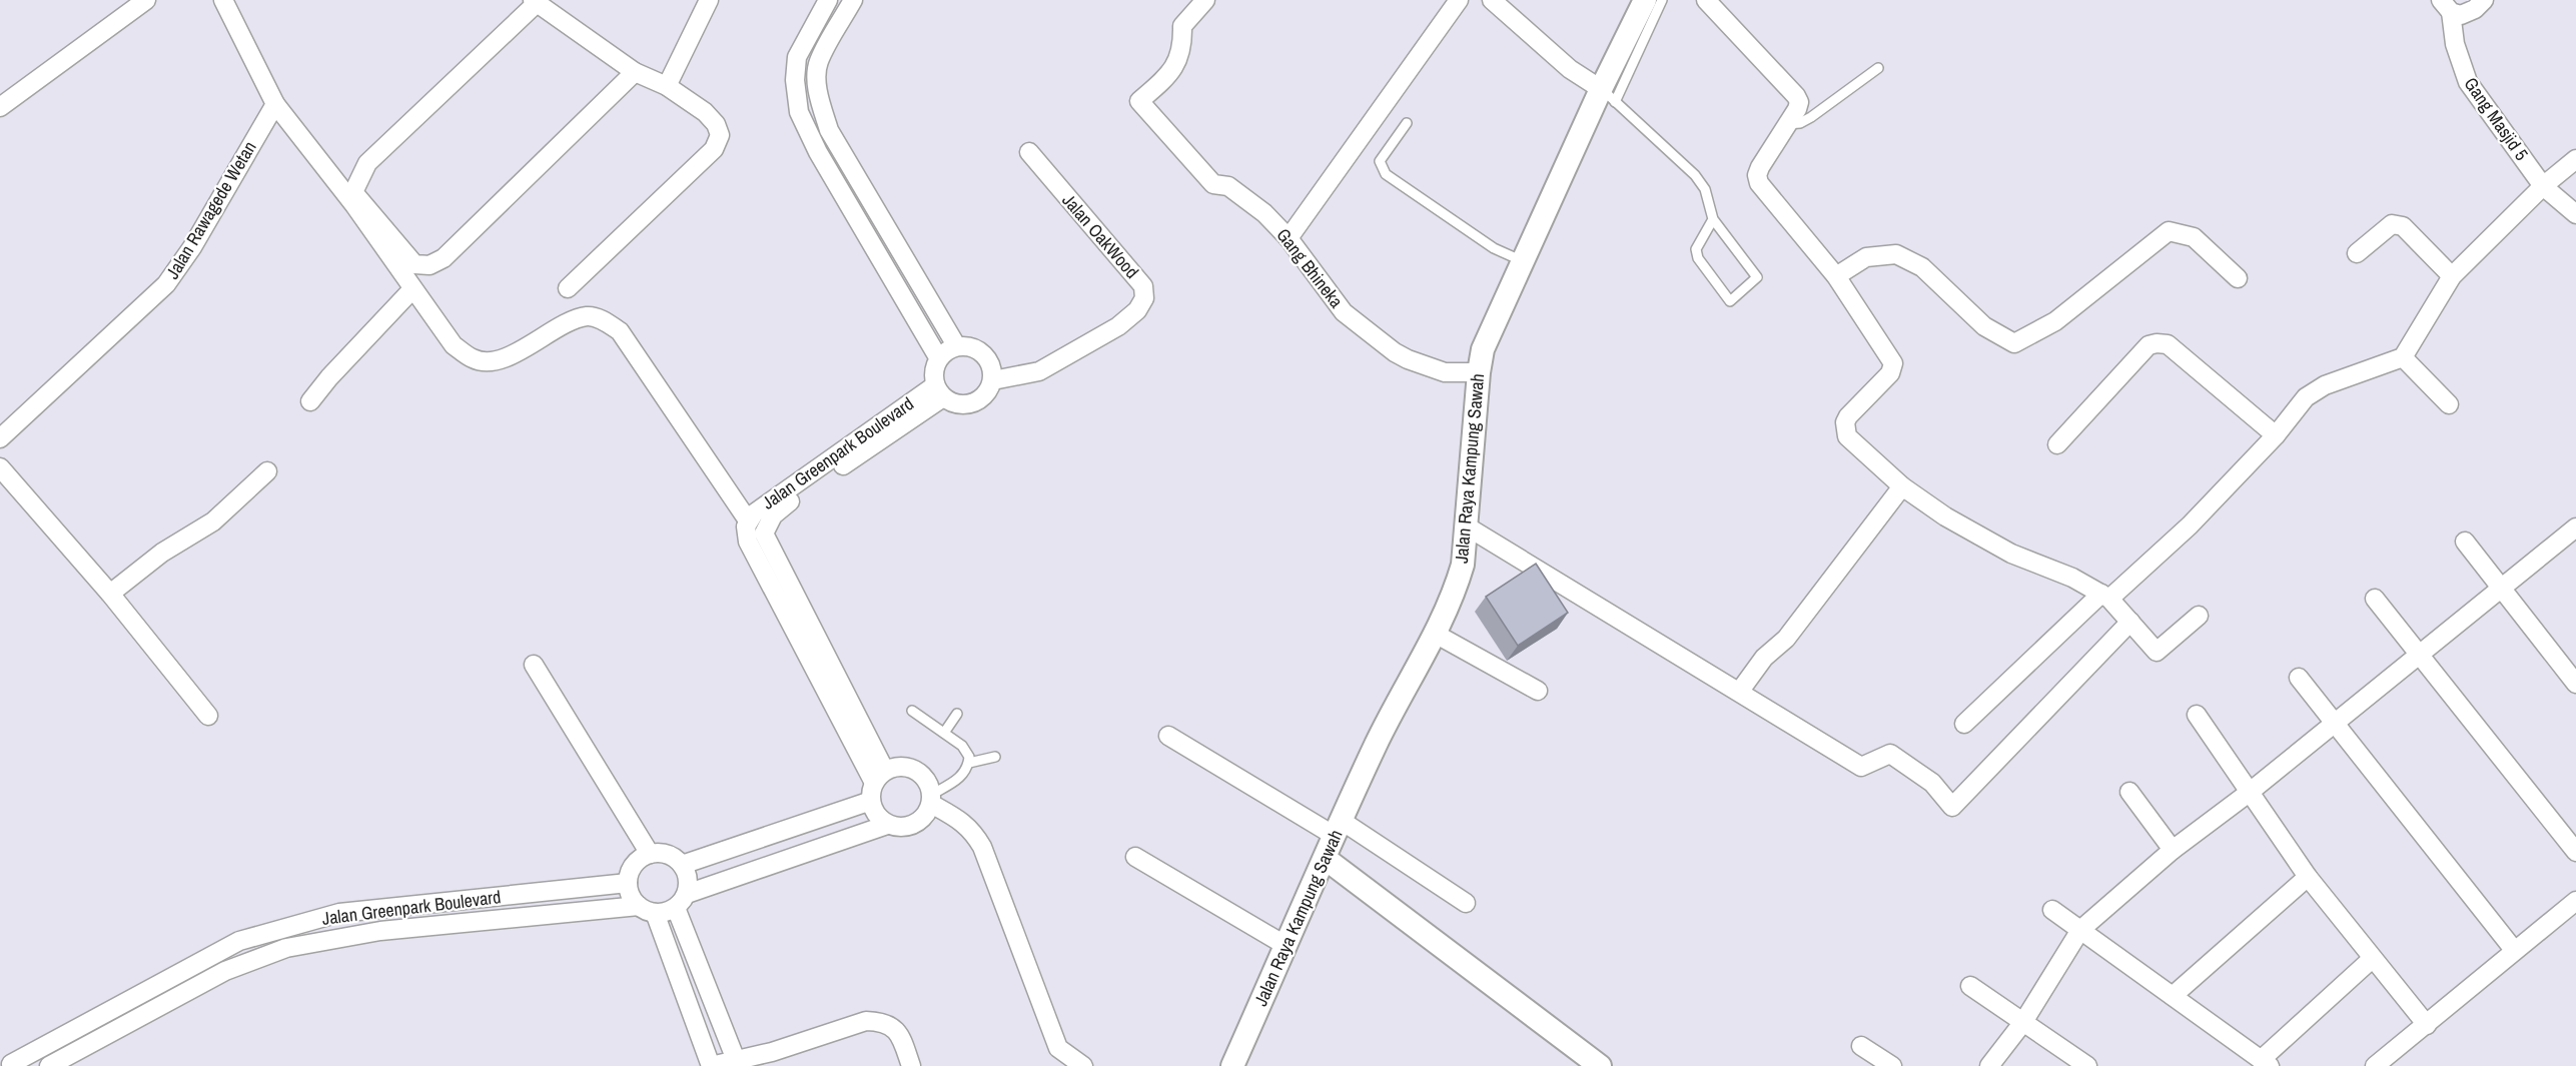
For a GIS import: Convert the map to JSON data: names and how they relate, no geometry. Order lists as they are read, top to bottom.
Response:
{
  "streets": {
    "street": [
      "Gang Masjid 5",
      "Jalan Rawagede Wetan",
      "Jalan OakWood",
      "Gang Bhineka",
      "Jalan Greenpark Boulevard",
      "Jalan Raya Kampung Sawah"
    ]
  },
  "crossings": [
    ["Jalan OakWood", "Jalan Greenpark Boulevard"],
    ["Gang Bhineka", "Jalan Raya Kampung Sawah"]
  ]
}
